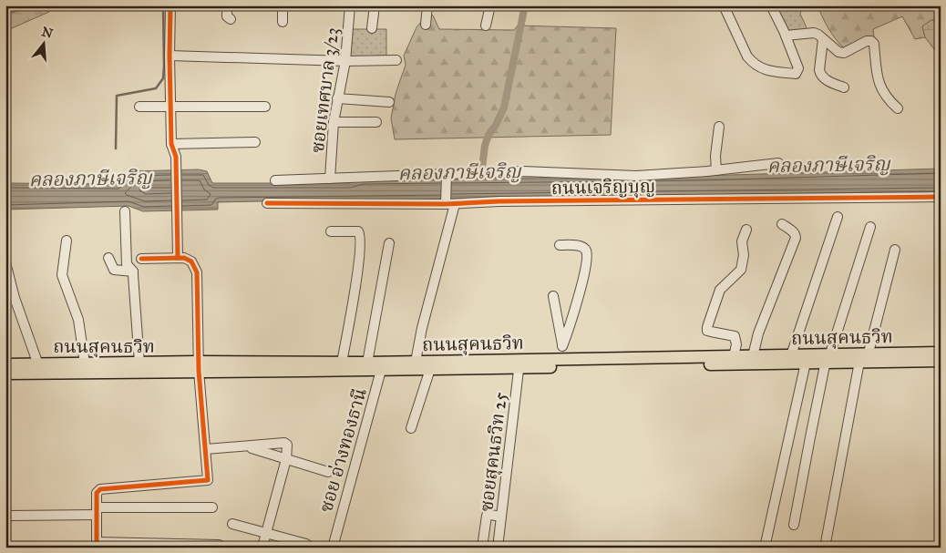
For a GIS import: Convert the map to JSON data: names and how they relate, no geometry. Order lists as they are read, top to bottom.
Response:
{
  "streets": {
    "main road": ["ถนนสุคนธวิท"],
    "street": [
      "ซอยเทศบาล 3/23",
      "ถนนเจริญบุญ",
      "ซอย อ่างทองธานี",
      "ซอยสุคนธวิท 25"
    ]
  },
  "crossings": [
    ["ถนนสุคนธวิท", "ซอย อ่างทองธานี"],
    ["ถนนสุคนธวิท", "ซอยสุคนธวิท 25"]
  ],
  "water": ["คลองภาษีเจริญ"],
  "north": "top"
}
